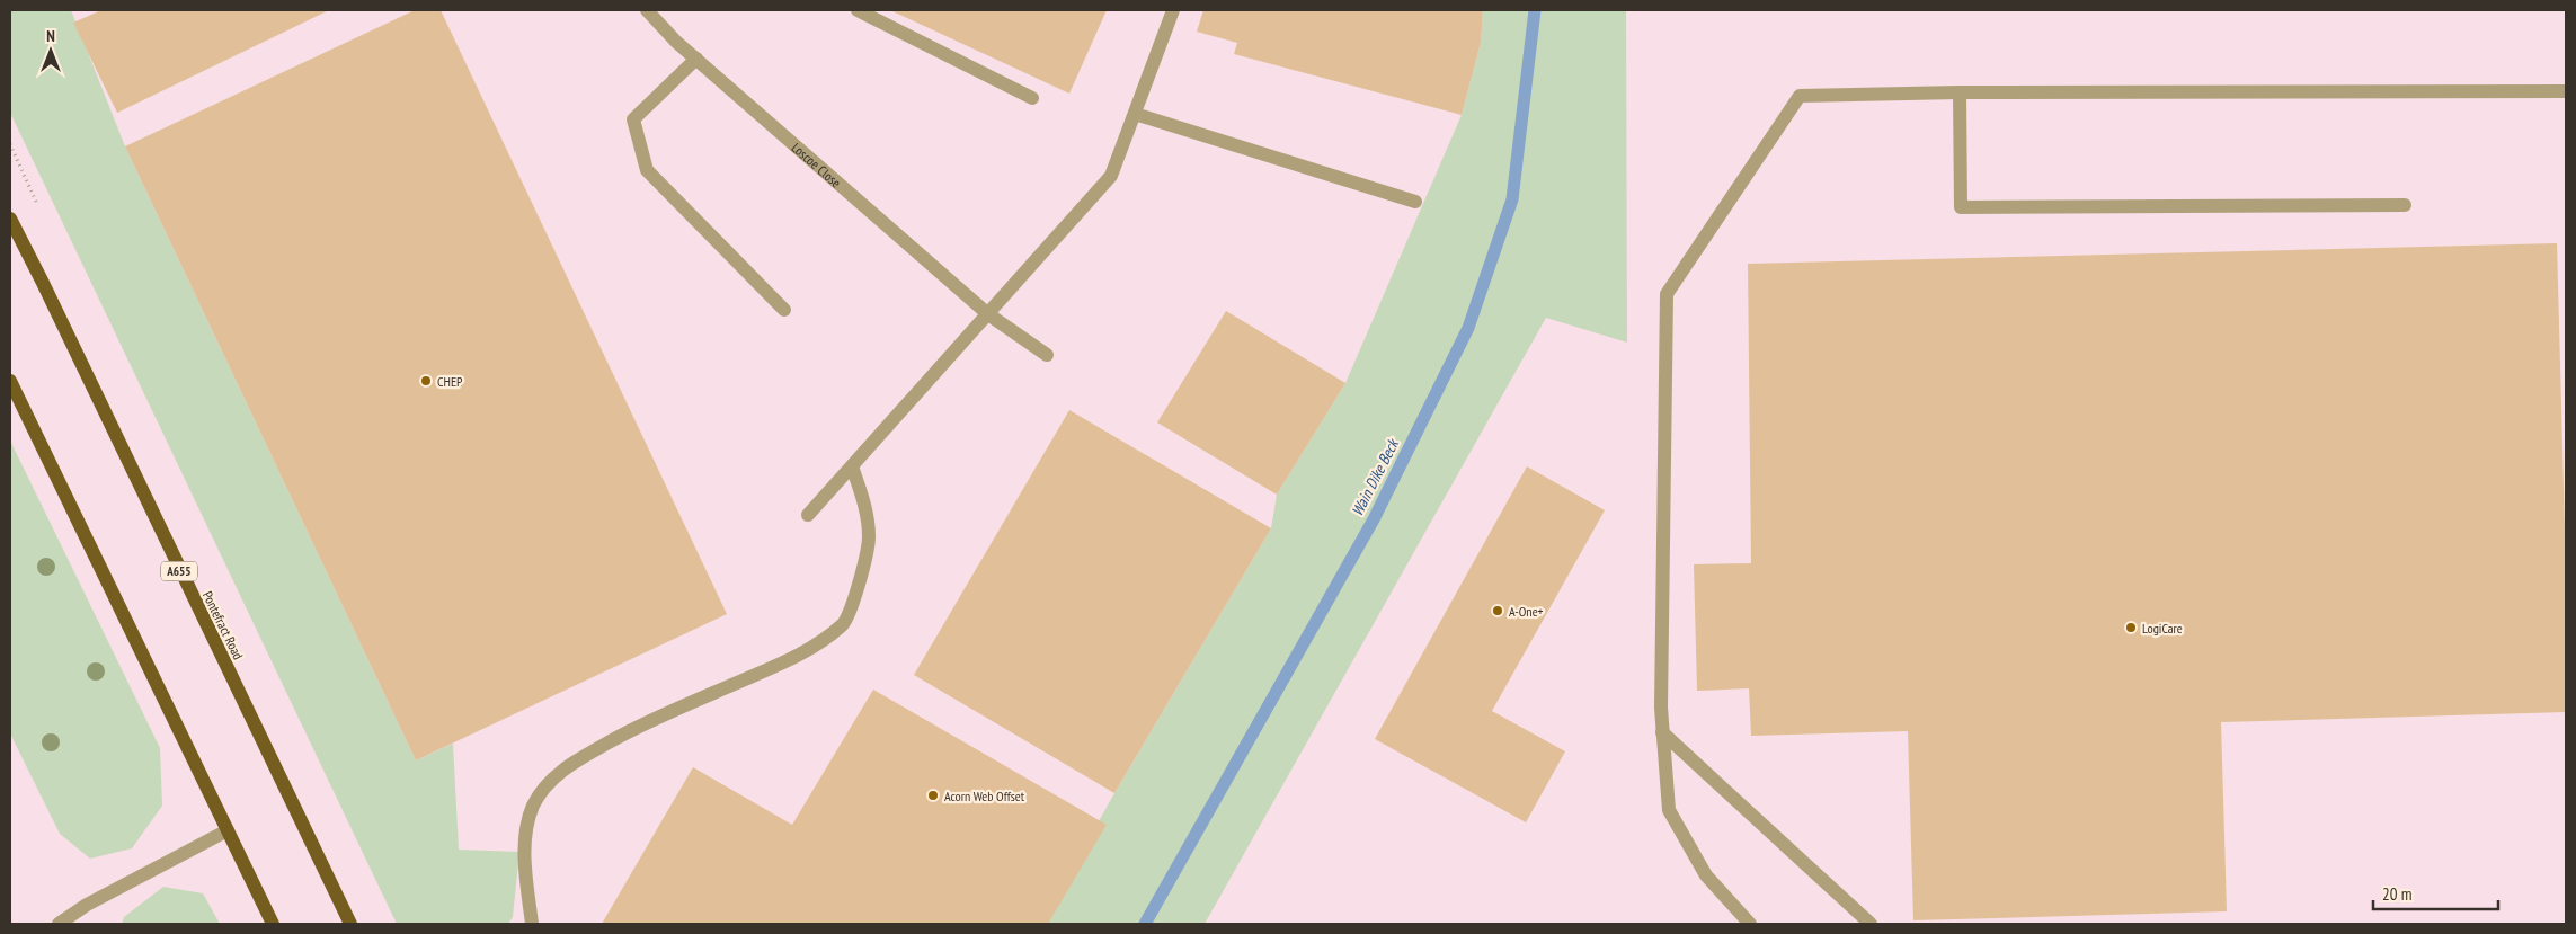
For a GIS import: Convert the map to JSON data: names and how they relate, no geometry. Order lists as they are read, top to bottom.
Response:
{
  "streets": {
    "main road": ["A655", "Pontefract Road"],
    "street": ["Loscoe Close"]
  },
  "water": ["Wain Dike Beck"],
  "places": [
    "CHEP",
    "A-One+",
    "LogiCare",
    "Acorn Web Offset"
  ],
  "scale_bar": "20 m",
  "north": "top"
}
